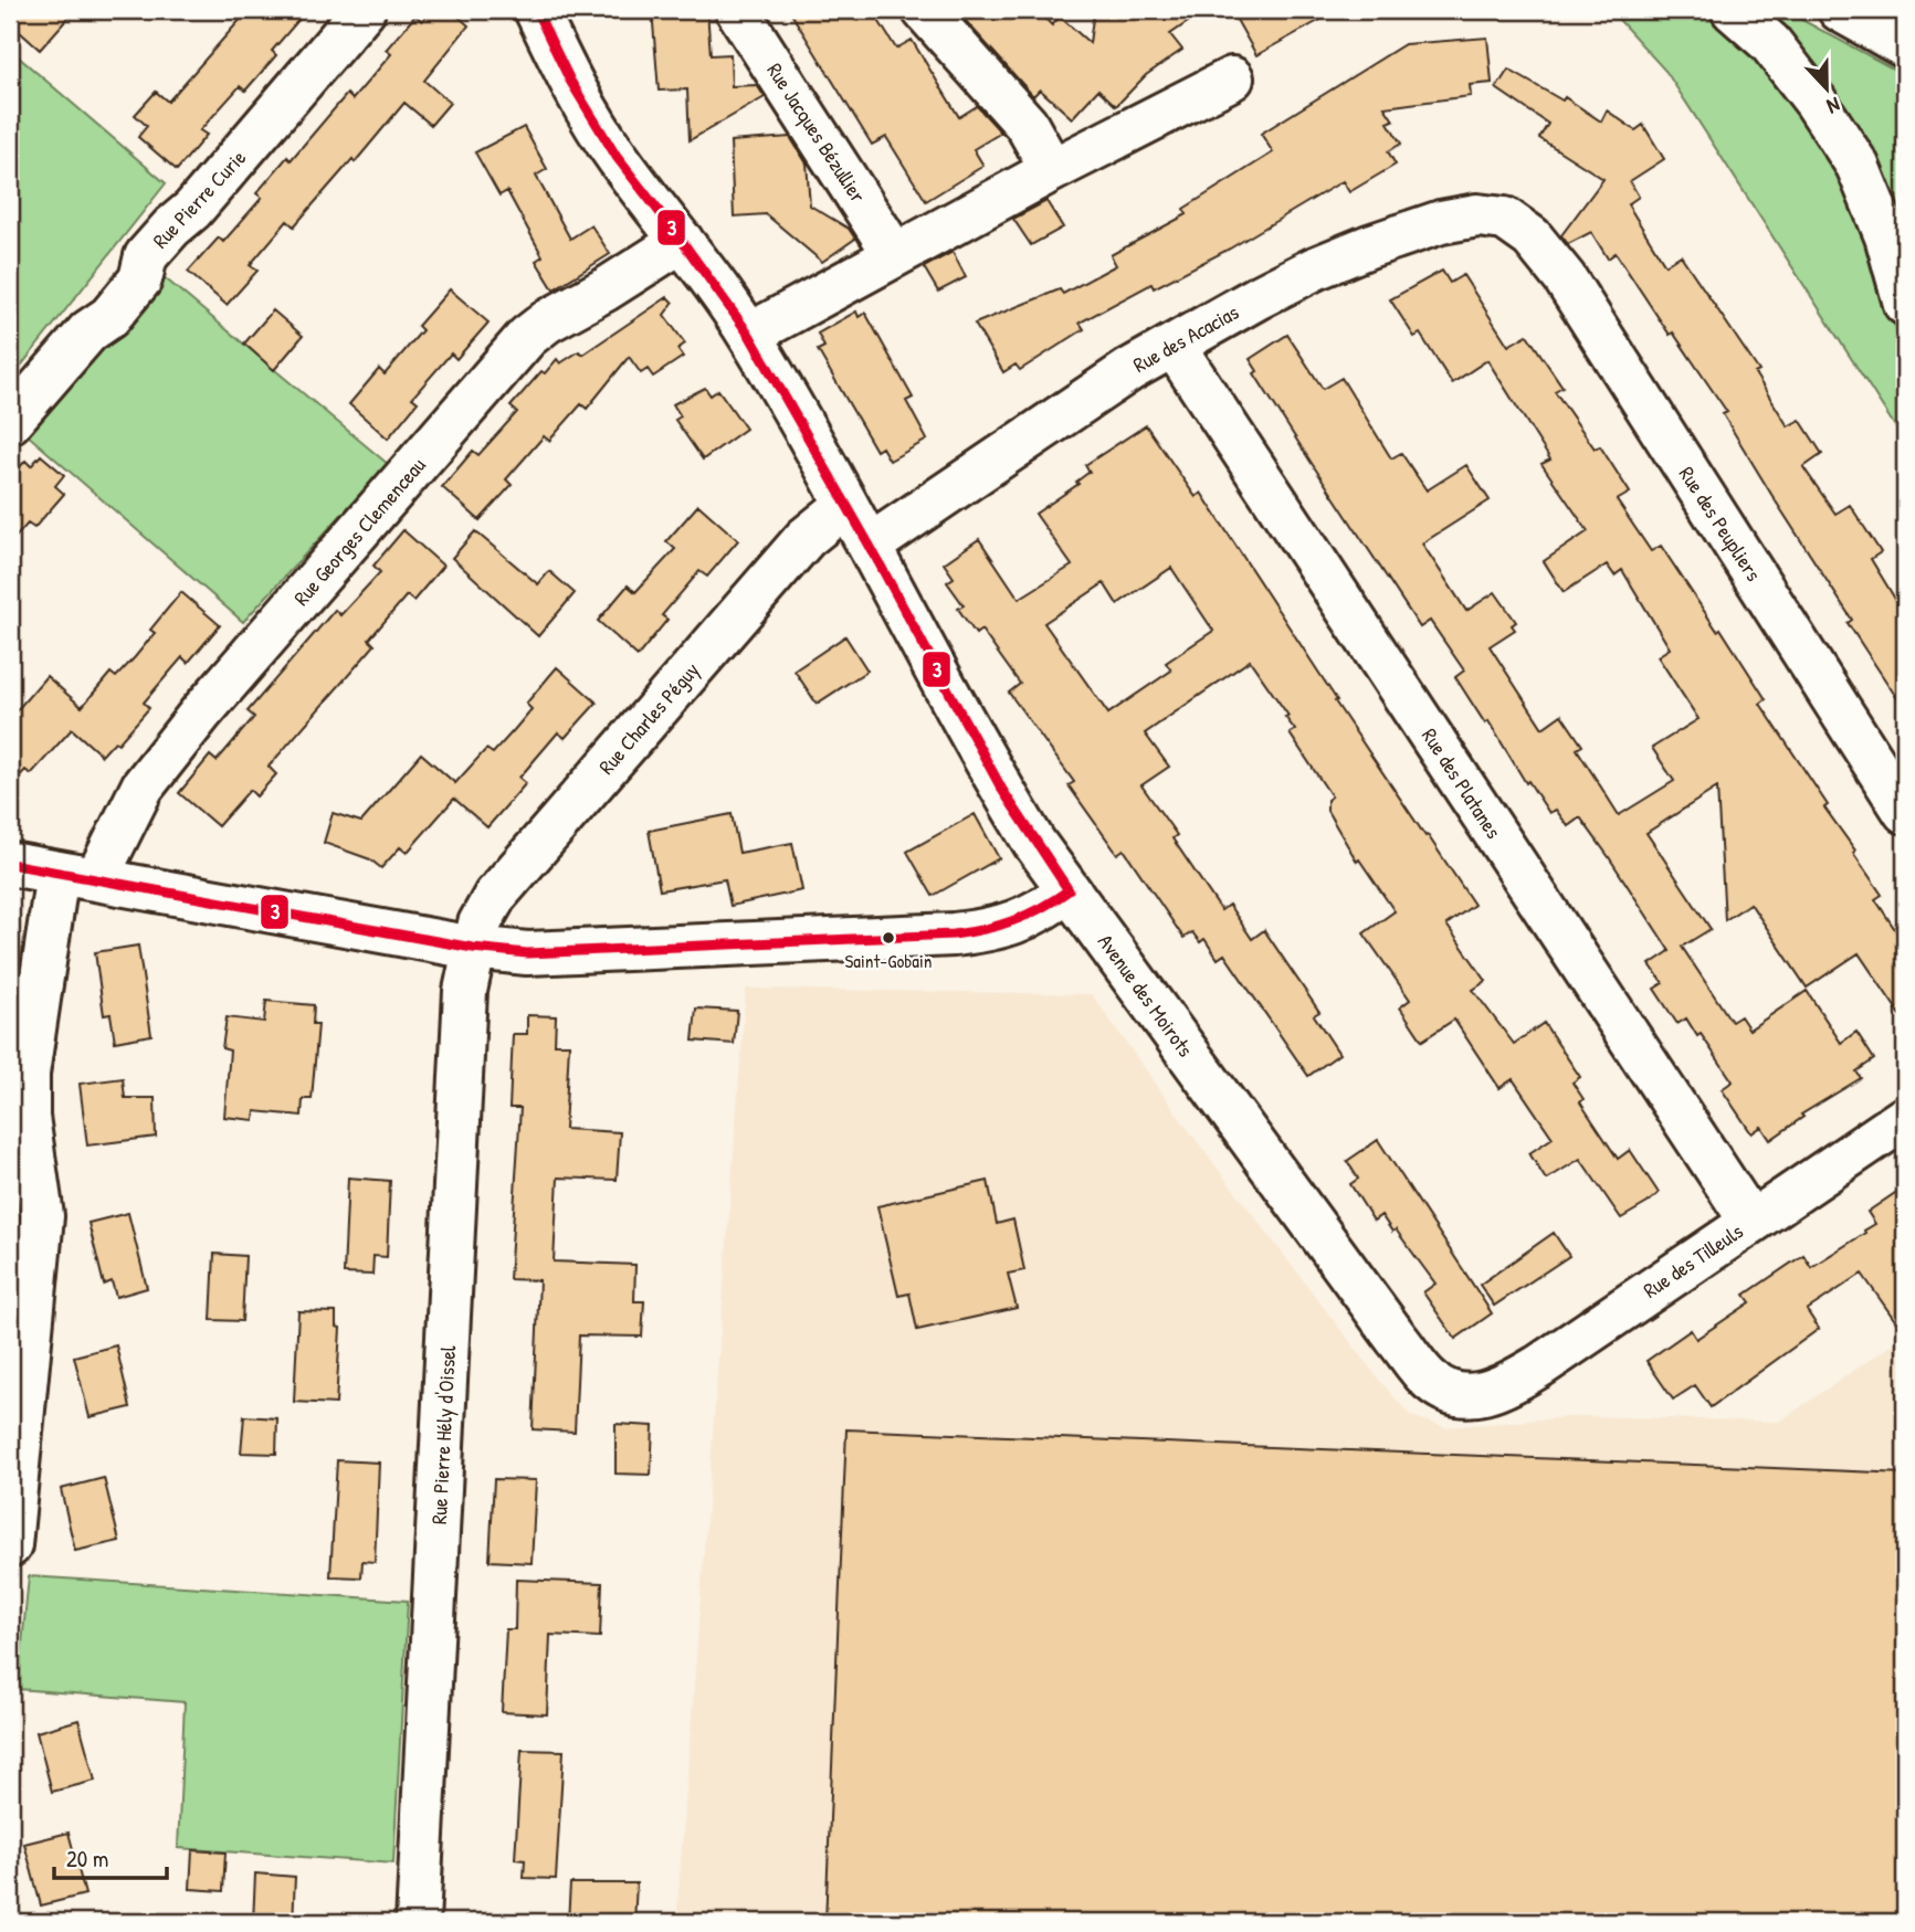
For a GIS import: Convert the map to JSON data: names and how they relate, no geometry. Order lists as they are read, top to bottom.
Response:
{
  "streets": {
    "street": [
      "Rue Jacques Bézullier",
      "Rue Pierre Curie",
      "Rue des Acacias",
      "Rue des Peupliers",
      "Rue Georges Clemenceau",
      "Rue Charles Péguy",
      "Rue des Platanes",
      "Avenue des Moirots",
      "Rue des Tilleuls",
      "Rue Pierre Hély d'Oissel"
    ]
  },
  "crossings": [
    ["Rue des Acacias", "Rue des Peupliers"],
    ["Rue des Acacias", "Rue des Platanes"],
    ["Rue des Acacias", "Avenue des Moirots"],
    ["Rue Charles Péguy", "Rue Pierre Hély d'Oissel"],
    ["Rue des Platanes", "Rue des Tilleuls"],
    ["Avenue des Moirots", "Rue des Tilleuls"]
  ],
  "places": ["Saint-Gobain"],
  "lines": ["transit line 3"],
  "scale_bar": "20 m",
  "north": "bottom"
}
